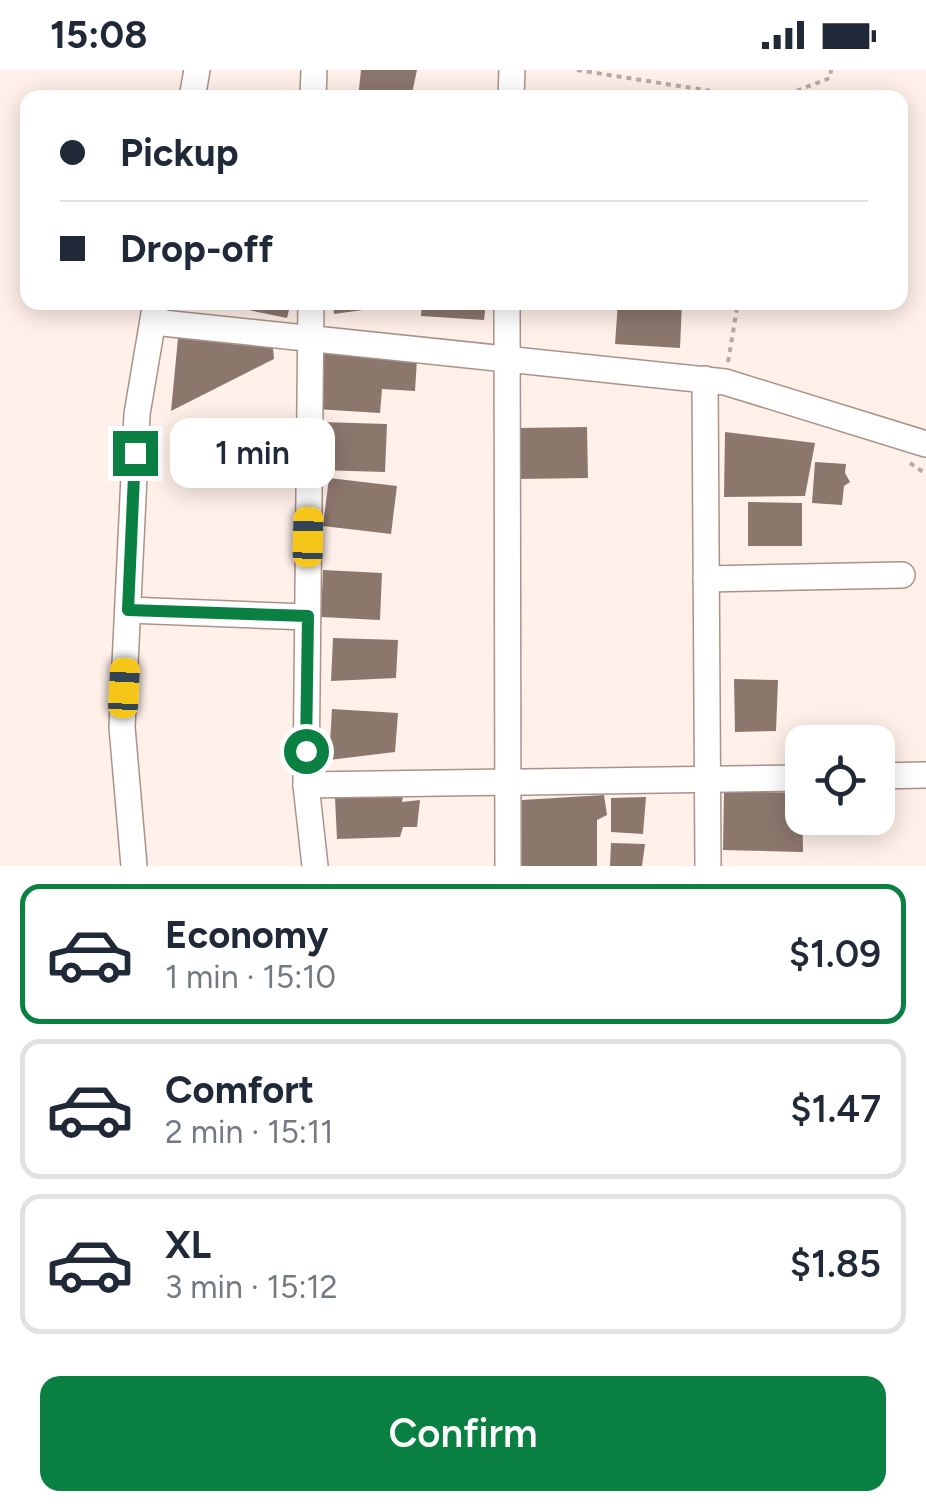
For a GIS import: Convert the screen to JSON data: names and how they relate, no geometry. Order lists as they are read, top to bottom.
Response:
{
  "page": {
    "status": "15:08",
    "banner": ["Pickup", "Drop-off"],
    "bubble": "1 min",
    "list": [
      {
        "name": "Economy",
        "note": "1 min · 15:10",
        "value": "$1.09"
      },
      {
        "name": "Comfort",
        "note": "2 min · 15:11",
        "value": "$1.47"
      },
      {
        "name": "XL",
        "note": "3 min · 15:12",
        "value": "$1.85"
      }
    ],
    "buttons": "Confirm"
  }
}
